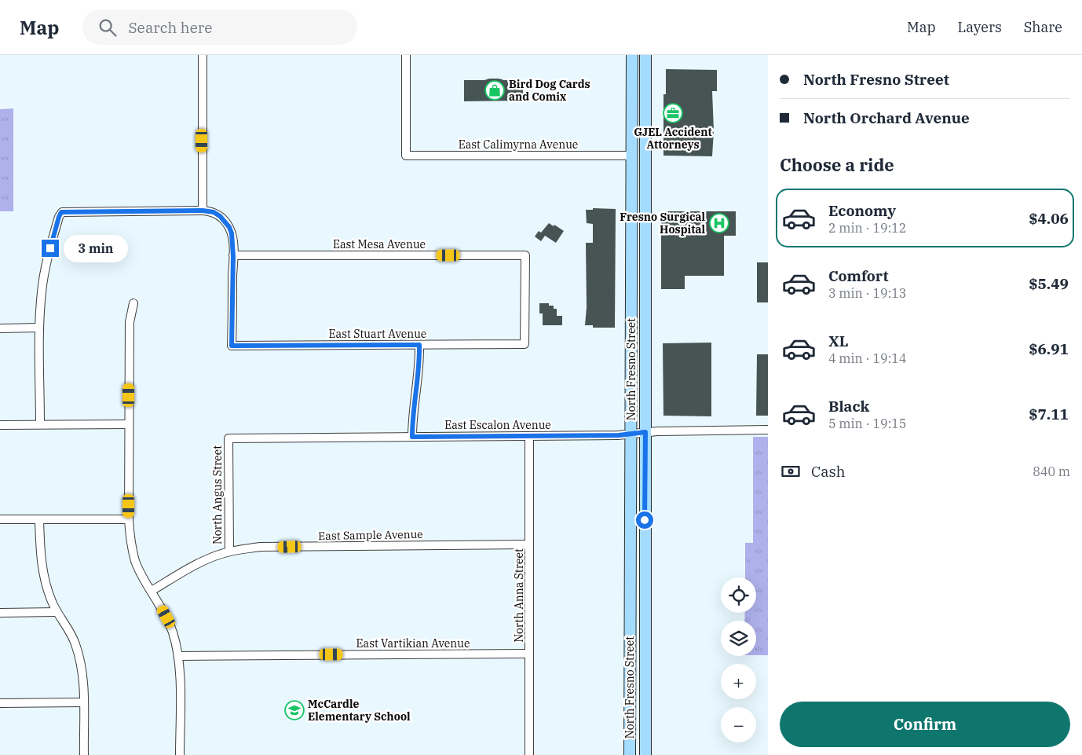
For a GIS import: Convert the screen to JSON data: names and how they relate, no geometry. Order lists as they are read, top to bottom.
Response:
{
  "streets": {
    "main road": ["North Fresno Street"],
    "street": [
      "East Calimyrna Avenue",
      "East Mesa Avenue",
      "East Stuart Avenue",
      "East Escalon Avenue",
      "North Angus Street",
      "East Sample Avenue",
      "North Anna Street",
      "East Vartikian Avenue"
    ]
  },
  "crossings": [
    ["East Calimyrna Avenue", "North Fresno Street"],
    ["East Mesa Avenue", "East Stuart Avenue"],
    ["North Fresno Street", "East Escalon Avenue"],
    ["East Escalon Avenue", "North Angus Street"],
    ["East Escalon Avenue", "North Anna Street"],
    ["North Angus Street", "East Sample Avenue"],
    ["East Sample Avenue", "North Anna Street"],
    ["North Anna Street", "East Vartikian Avenue"]
  ],
  "places": {
    "shop": ["Bird Dog Cards and Comix"],
    "office": ["GJEL Accident Attorneys"],
    "hospital": ["Fresno Surgical Hospital"],
    "school or university": ["McCardle Elementary School"]
  },
  "page": {
    "header": "Map",
    "search": "Search here",
    "nav": ["Map", "Layers", "Share"],
    "banner": ["North Fresno Street", "North Orchard Avenue"],
    "heading": "Choose a ride",
    "list": [
      {
        "name": "Economy",
        "note": "2 min · 19:12",
        "value": "$4.06"
      },
      {
        "name": "Comfort",
        "note": "3 min · 19:13",
        "value": "$5.49"
      },
      {
        "name": "XL",
        "note": "4 min · 19:14",
        "value": "$6.91"
      },
      {
        "name": "Black",
        "note": "5 min · 19:15",
        "value": "$7.11"
      }
    ],
    "bubble": "3 min",
    "pay": ["Cash", "840 m"],
    "map_buttons": ["+", "−"],
    "buttons": "Confirm"
  }
}
